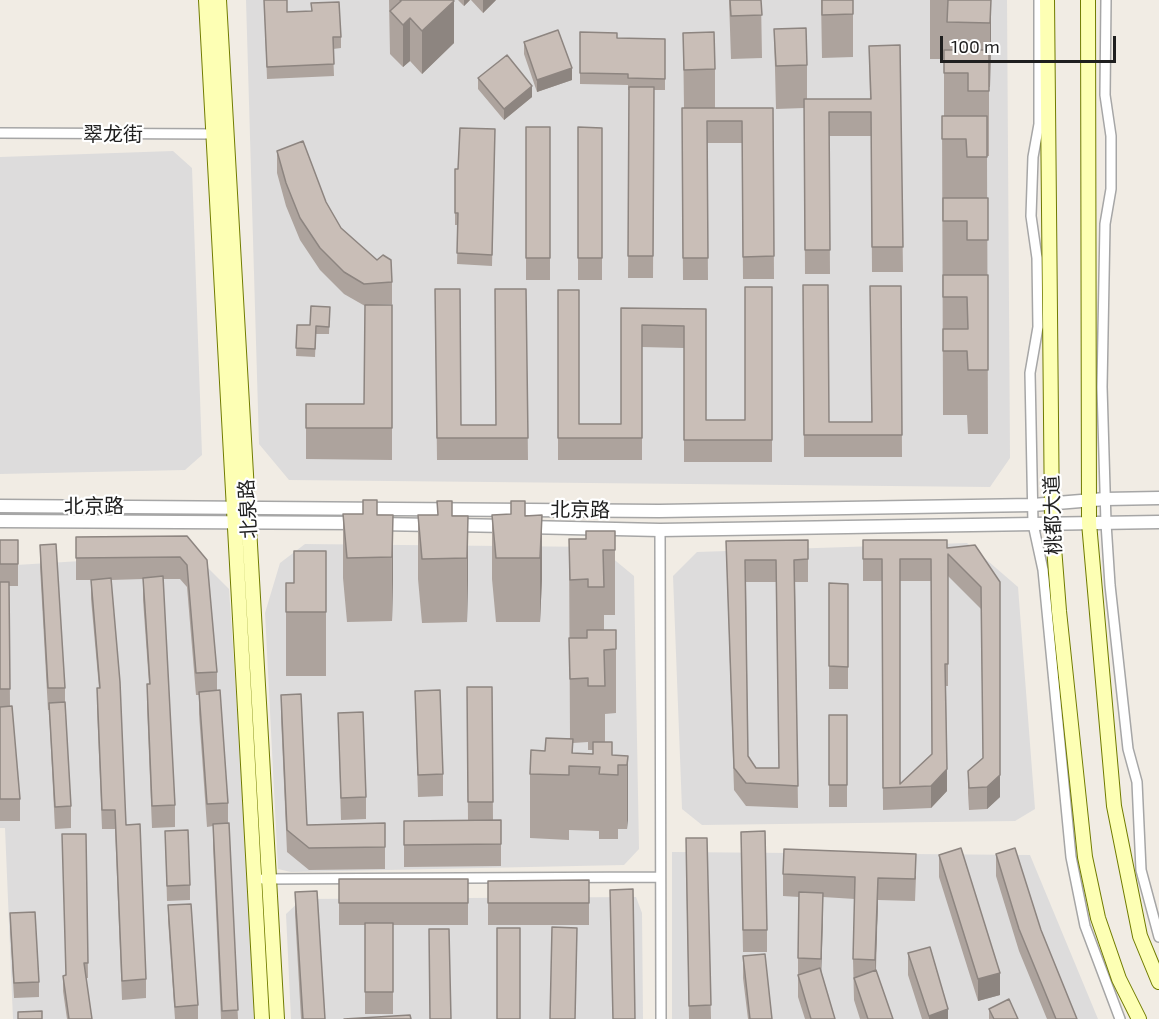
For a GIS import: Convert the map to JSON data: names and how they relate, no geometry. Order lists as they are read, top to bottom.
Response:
{
  "streets": {
    "main road": ["北泉路", "桃都大道"],
    "street": ["翠龙街", "北京路"]
  },
  "crossings": [
    ["翠龙街", "北泉路"],
    ["北京路", "北泉路"],
    ["北京路", "桃都大道"]
  ],
  "scale_bar": "100 m"
}
